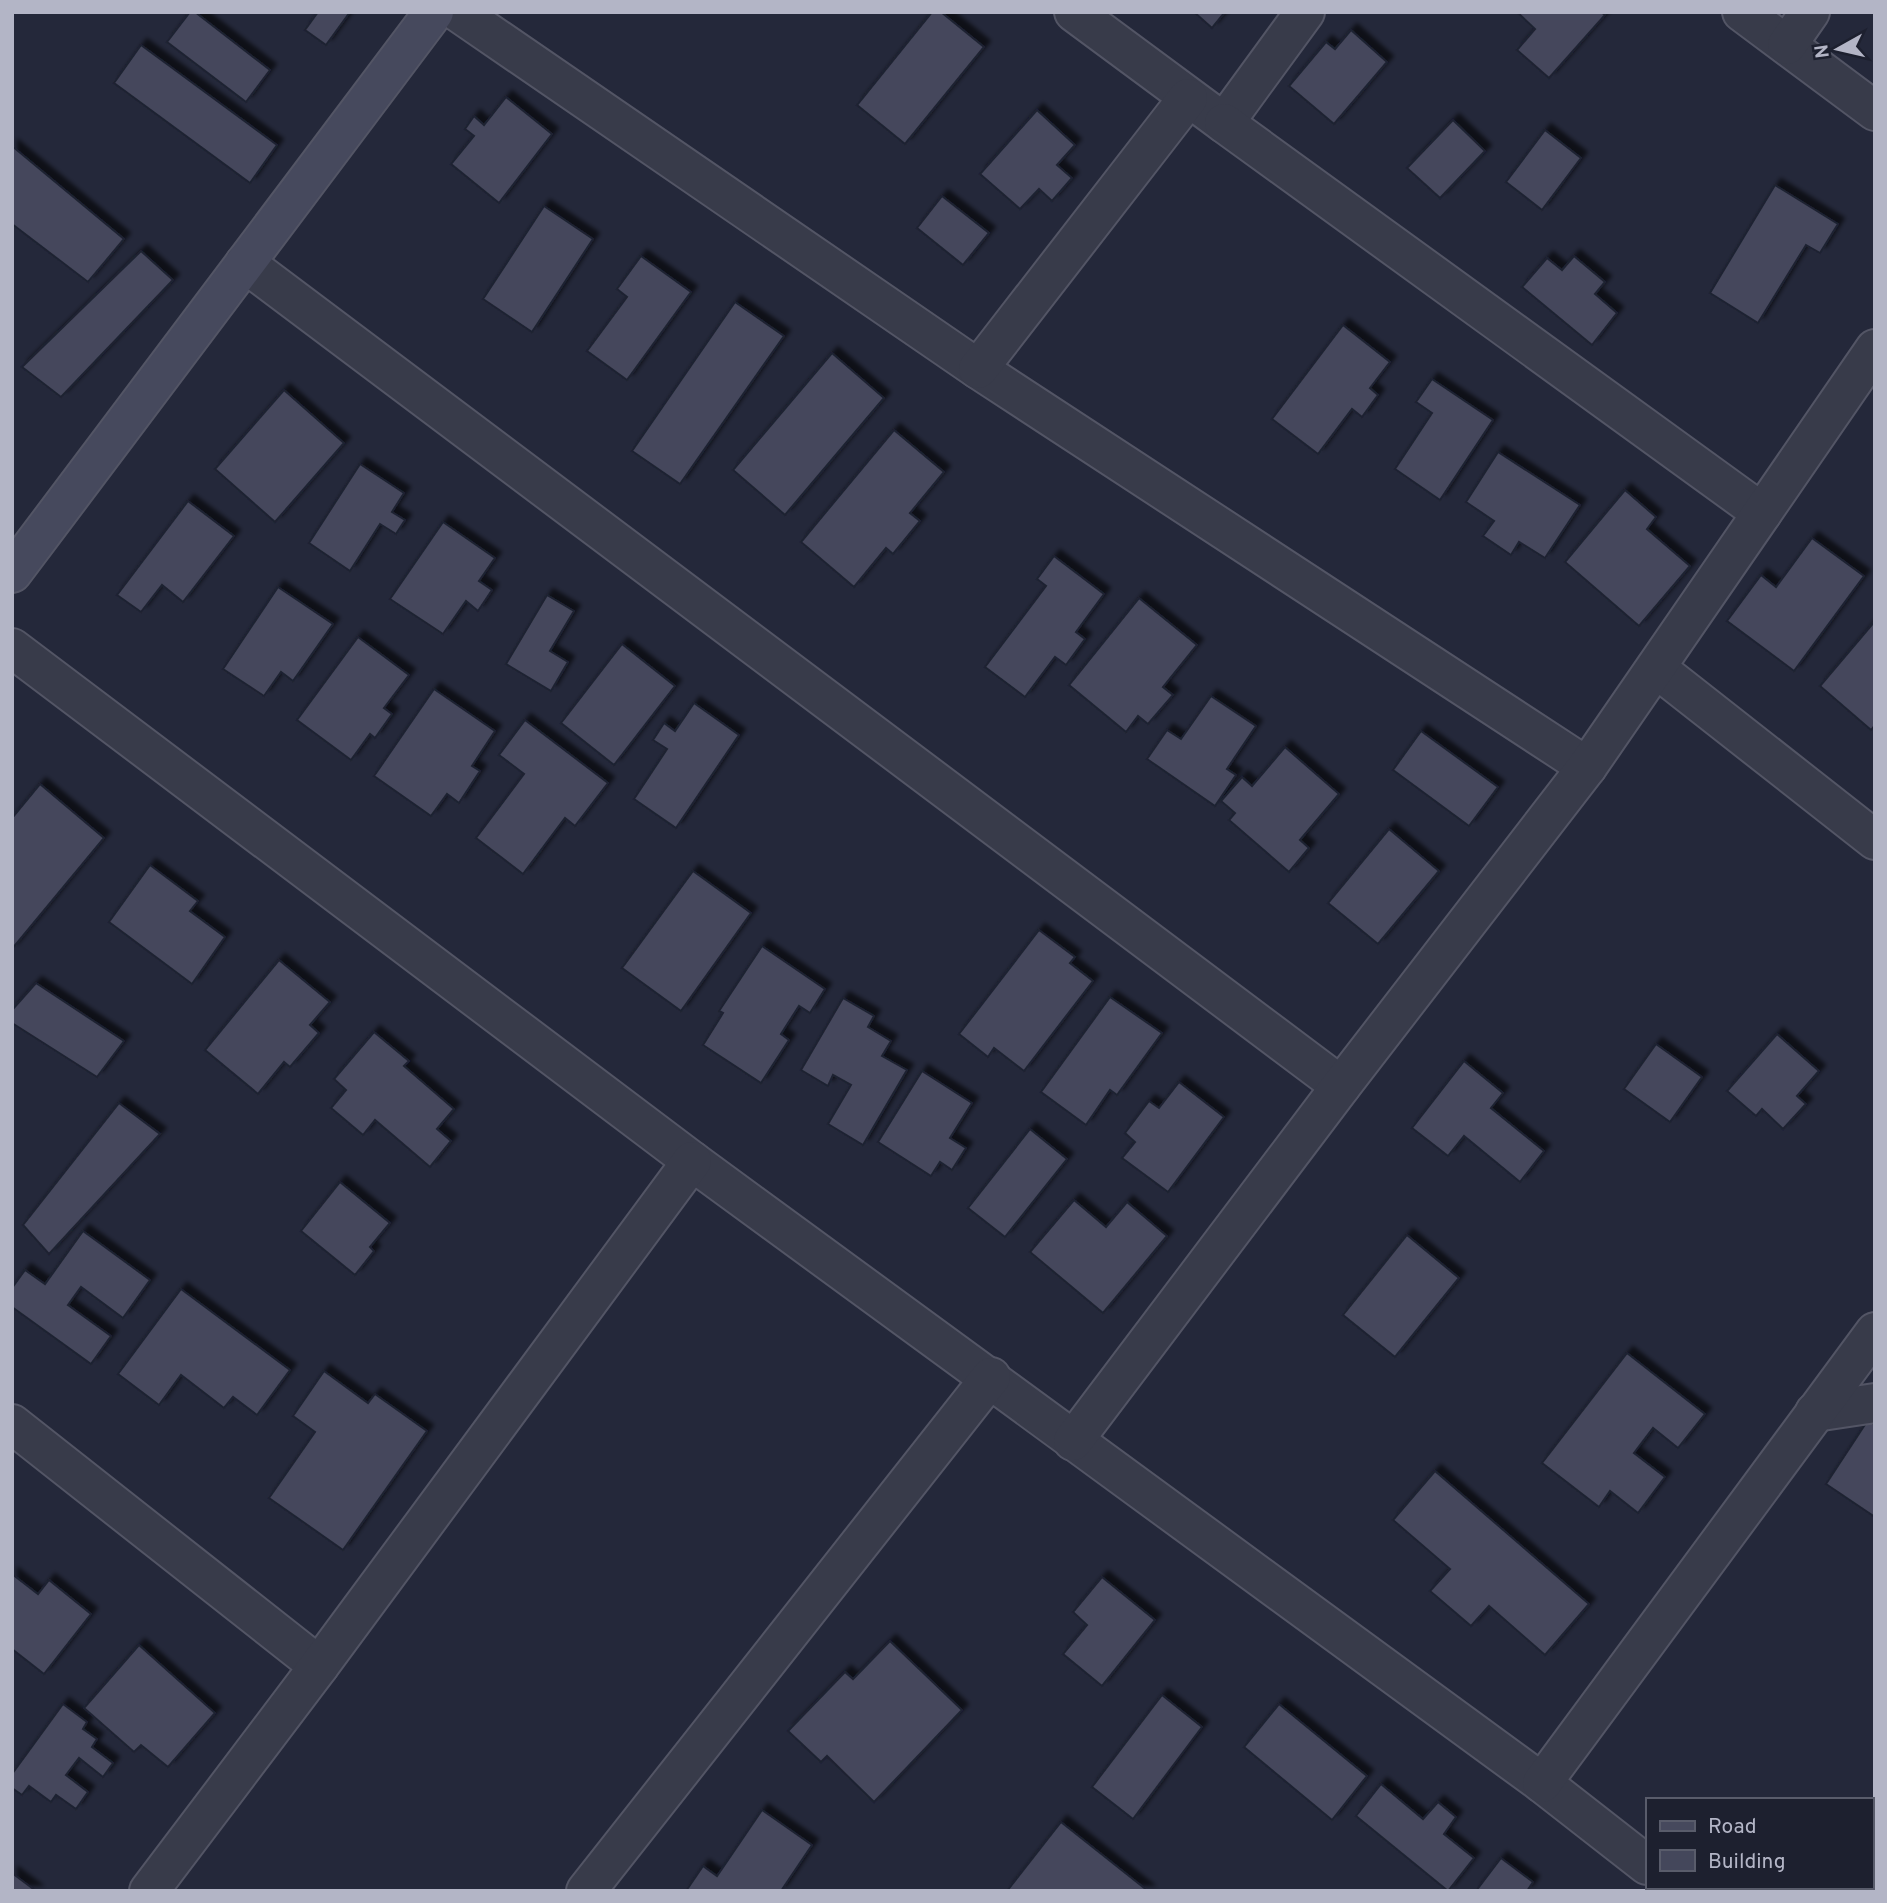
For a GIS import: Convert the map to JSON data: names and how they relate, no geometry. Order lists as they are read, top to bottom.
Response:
{
  "legend": ["Road", "Building"],
  "north": "left"
}
